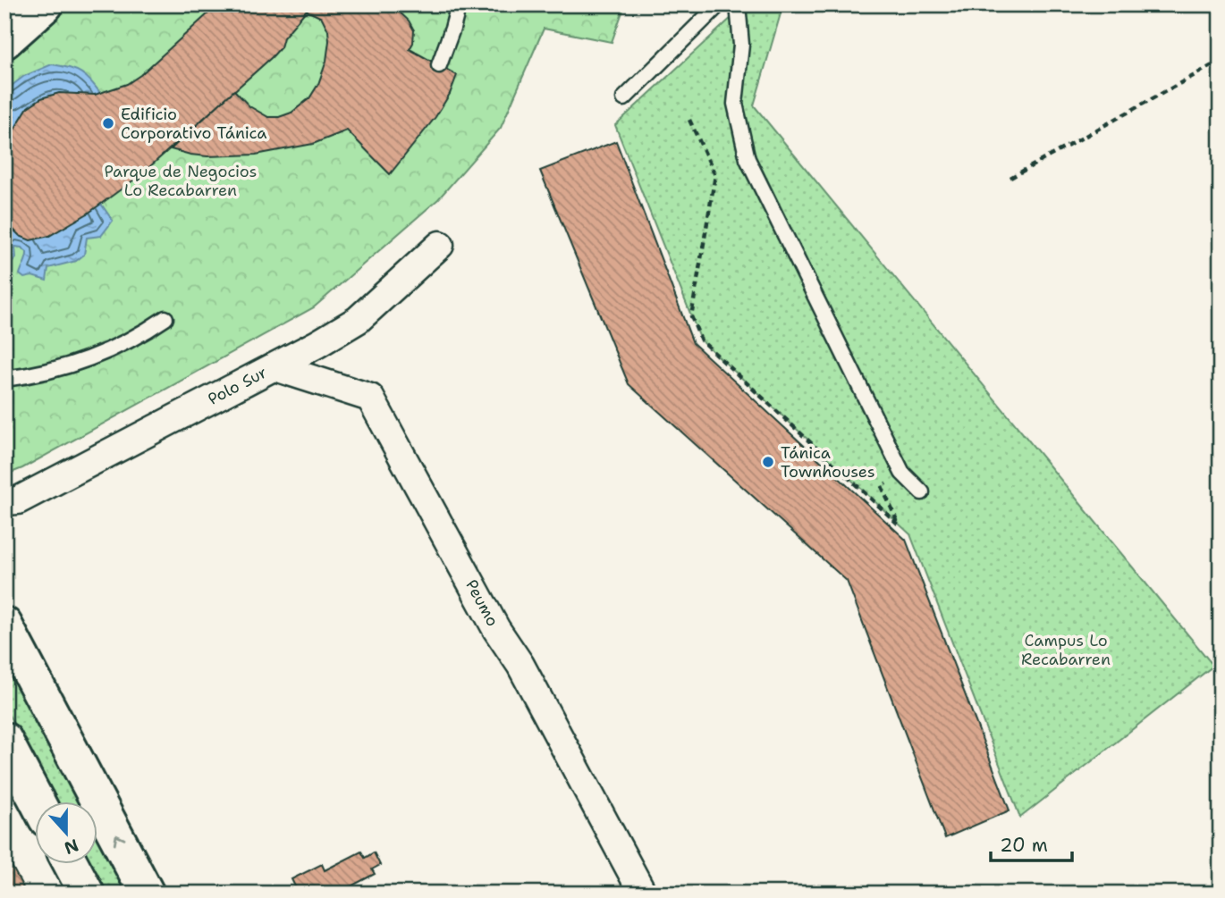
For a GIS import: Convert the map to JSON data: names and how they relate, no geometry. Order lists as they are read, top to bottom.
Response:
{
  "streets": {
    "street": ["Polo Sur", "Peumo"]
  },
  "crossings": [
    ["Polo Sur", "Peumo"]
  ],
  "parks": ["Parque de Negocios Lo Recabarren", "Campus Lo Recabarren"],
  "places": ["Edificio Corporativo Tánica", "Tánica Townhouses"],
  "scale_bar": "20 m",
  "north": "bottom"
}
